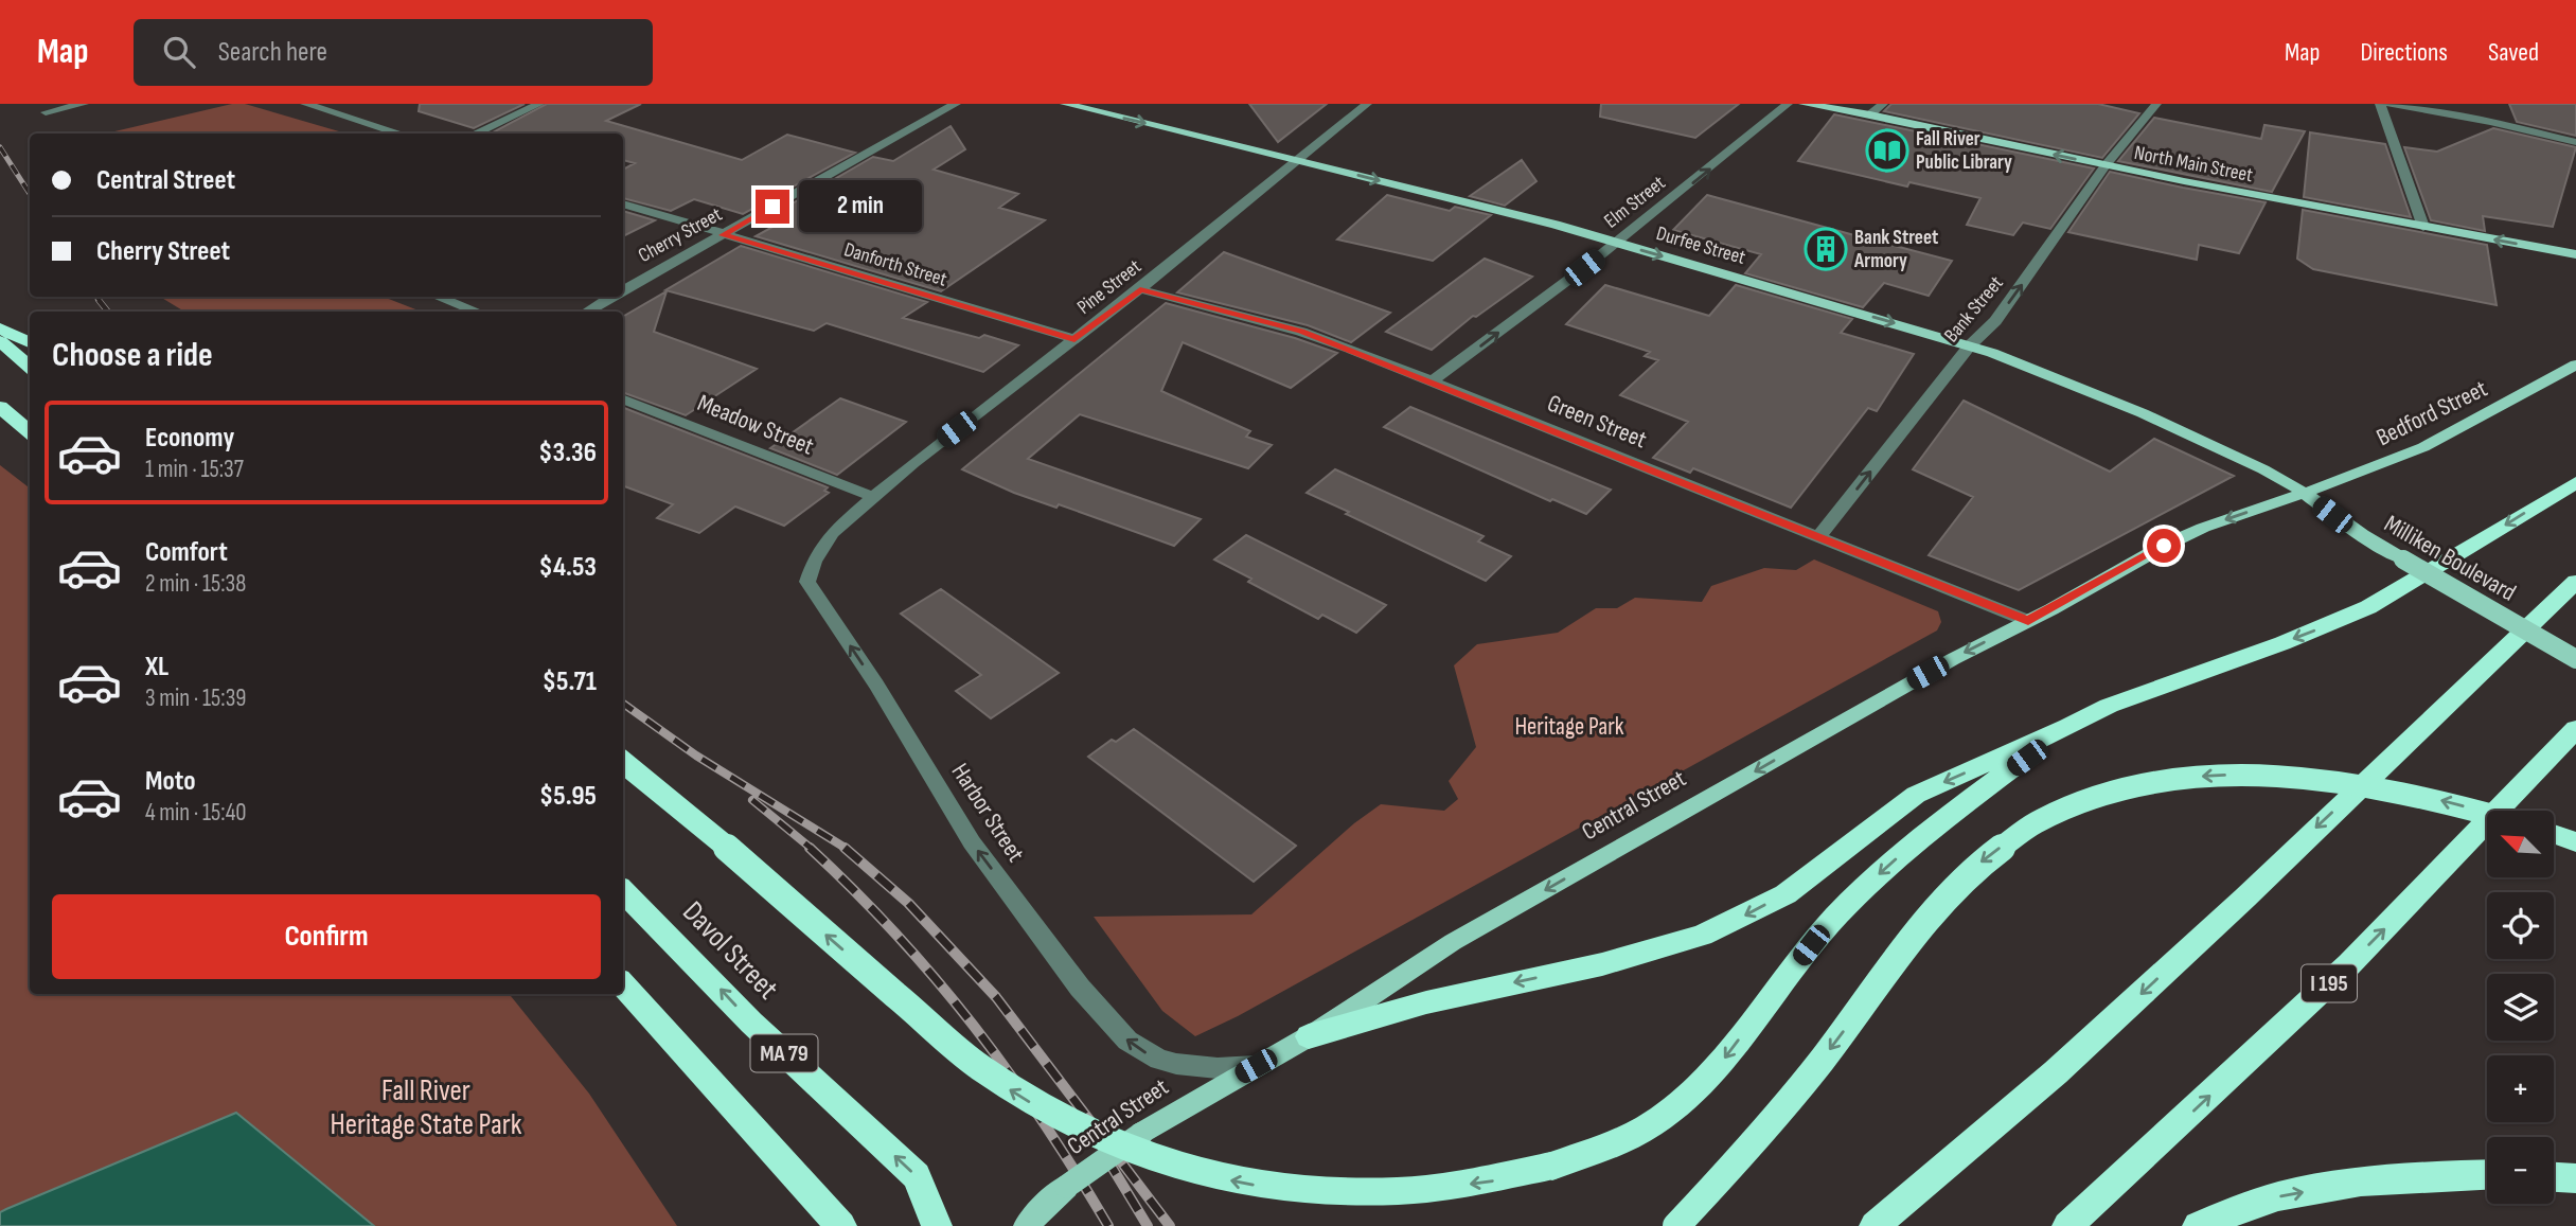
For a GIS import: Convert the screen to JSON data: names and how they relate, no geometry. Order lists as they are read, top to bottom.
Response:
{
  "streets": {
    "highway": ["Davol Street", "I 195", "MA 79"],
    "main road": [
      "North Main Street",
      "Durfee Street",
      "Bedford Street",
      "Milliken Boulevard",
      "Central Street"
    ],
    "street": [
      "Elm Street",
      "Cherry Street",
      "Danforth Street",
      "Pine Street",
      "Bank Street",
      "Green Street",
      "Meadow Street",
      "Harbor Street"
    ]
  },
  "crossings": [
    ["North Main Street", "Bank Street"],
    ["Elm Street", "Durfee Street"],
    ["Elm Street", "Green Street"],
    ["Cherry Street", "Danforth Street"],
    ["Durfee Street", "Pine Street"],
    ["Durfee Street", "Bank Street"],
    ["Durfee Street", "Bedford Street"],
    ["Durfee Street", "Milliken Boulevard"],
    ["Durfee Street", "Central Street"],
    ["Danforth Street", "Pine Street"],
    ["Pine Street", "Green Street"],
    ["Pine Street", "Meadow Street"],
    ["Pine Street", "Harbor Street"],
    ["Bank Street", "Green Street"],
    ["Bedford Street", "Milliken Boulevard"],
    ["Bedford Street", "Central Street"],
    ["Green Street", "Central Street"],
    ["Meadow Street", "Harbor Street"],
    ["Milliken Boulevard", "Central Street"],
    ["Central Street", "Harbor Street"]
  ],
  "one_way": [
    "North Main Street",
    "Elm Street",
    "Durfee Street",
    "Bank Street",
    "Central Street",
    "Harbor Street"
  ],
  "parks": ["Heritage Park", "Fall River Heritage State Park"],
  "places": {
    "library": ["Fall River Public Library"],
    "building": ["Bank Street Armory"]
  },
  "north": "top left",
  "page": {
    "header": "Map",
    "search": "Search here",
    "nav": ["Map", "Directions", "Saved"],
    "banner": ["Central Street", "Cherry Street"],
    "bubble": "2 min",
    "heading": "Choose a ride",
    "list": [
      {
        "name": "Economy",
        "note": "1 min · 15:37",
        "value": "$3.36"
      },
      {
        "name": "Comfort",
        "note": "2 min · 15:38",
        "value": "$4.53"
      },
      {
        "name": "XL",
        "note": "3 min · 15:39",
        "value": "$5.71"
      },
      {
        "name": "Moto",
        "note": "4 min · 15:40",
        "value": "$5.95"
      }
    ],
    "map_buttons": ["+", "−"],
    "buttons": "Confirm"
  }
}
